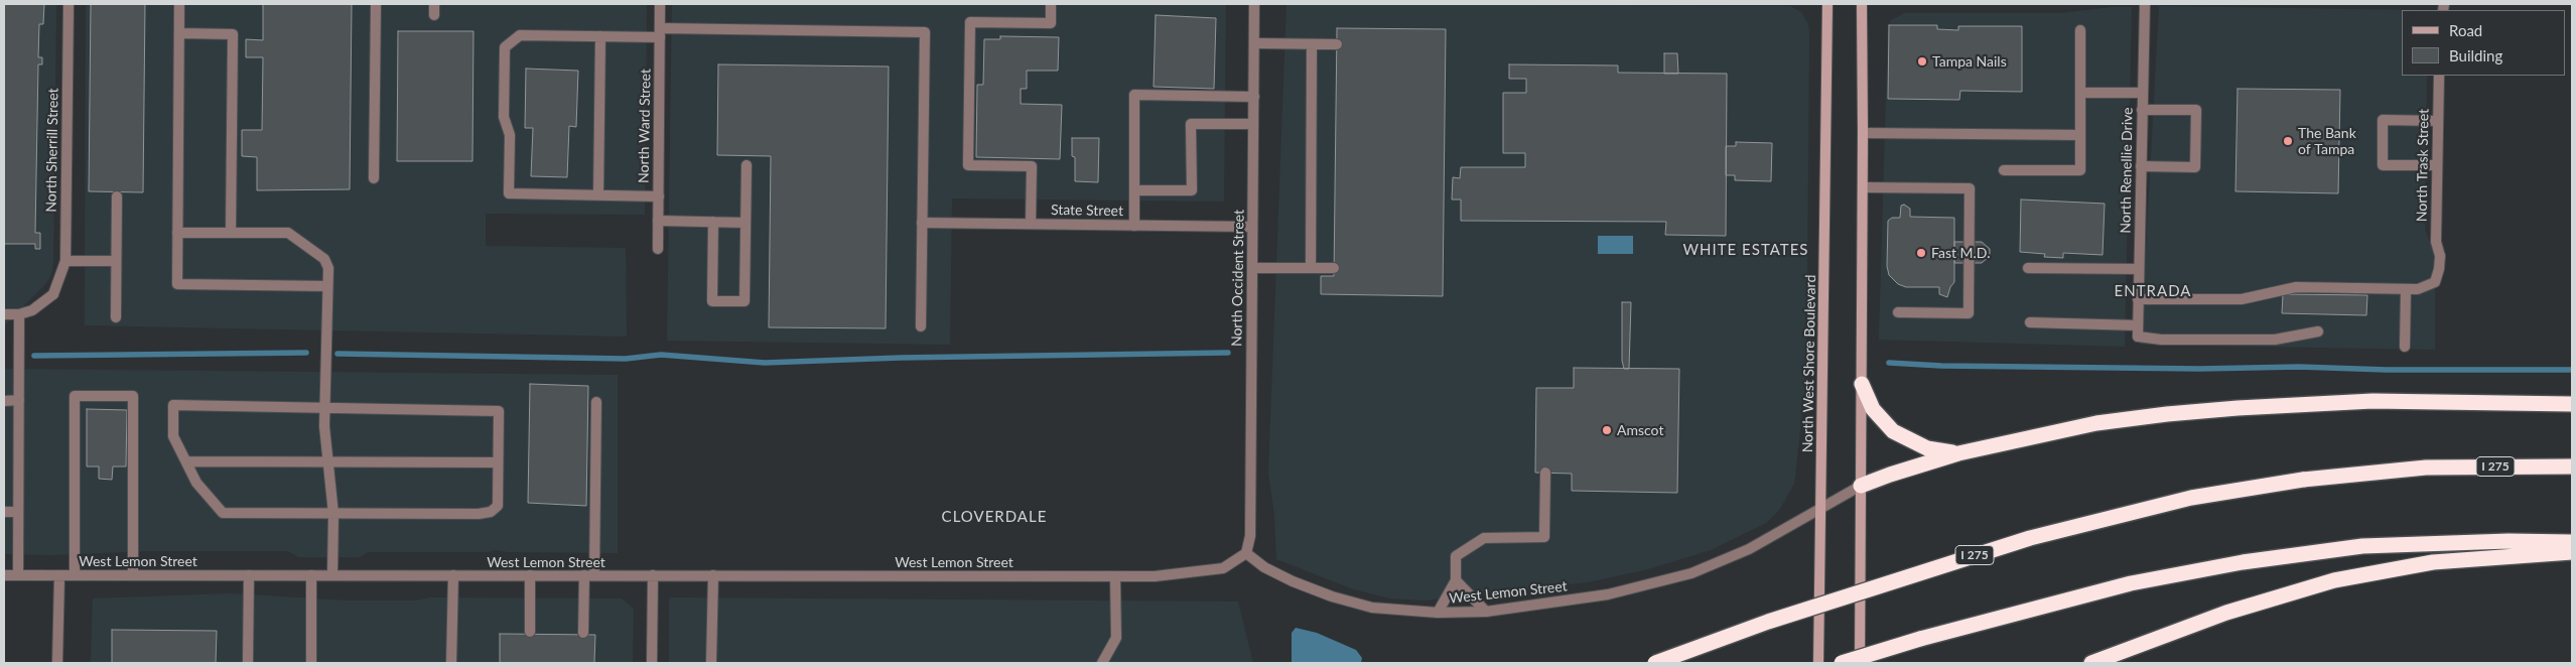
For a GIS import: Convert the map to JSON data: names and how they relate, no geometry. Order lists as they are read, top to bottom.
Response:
{
  "streets": {
    "highway": ["I 275"],
    "main road": ["North West Shore Boulevard"],
    "street": [
      "North Ward Street",
      "North Sherrill Street",
      "North Trask Street",
      "North Renellie Drive",
      "State Street",
      "North Occident Street",
      "West Lemon Street"
    ]
  },
  "crossings": [
    ["State Street", "North Occident Street"],
    ["North Occident Street", "West Lemon Street"],
    ["North West Shore Boulevard", "West Lemon Street"]
  ],
  "districts": ["WHITE ESTATES", "ENTRADA", "CLOVERDALE"],
  "places": [
    "Tampa Nails",
    "The Bank of Tampa",
    "Fast M.D.",
    "Amscot"
  ],
  "legend": ["Road", "Building"]
}
